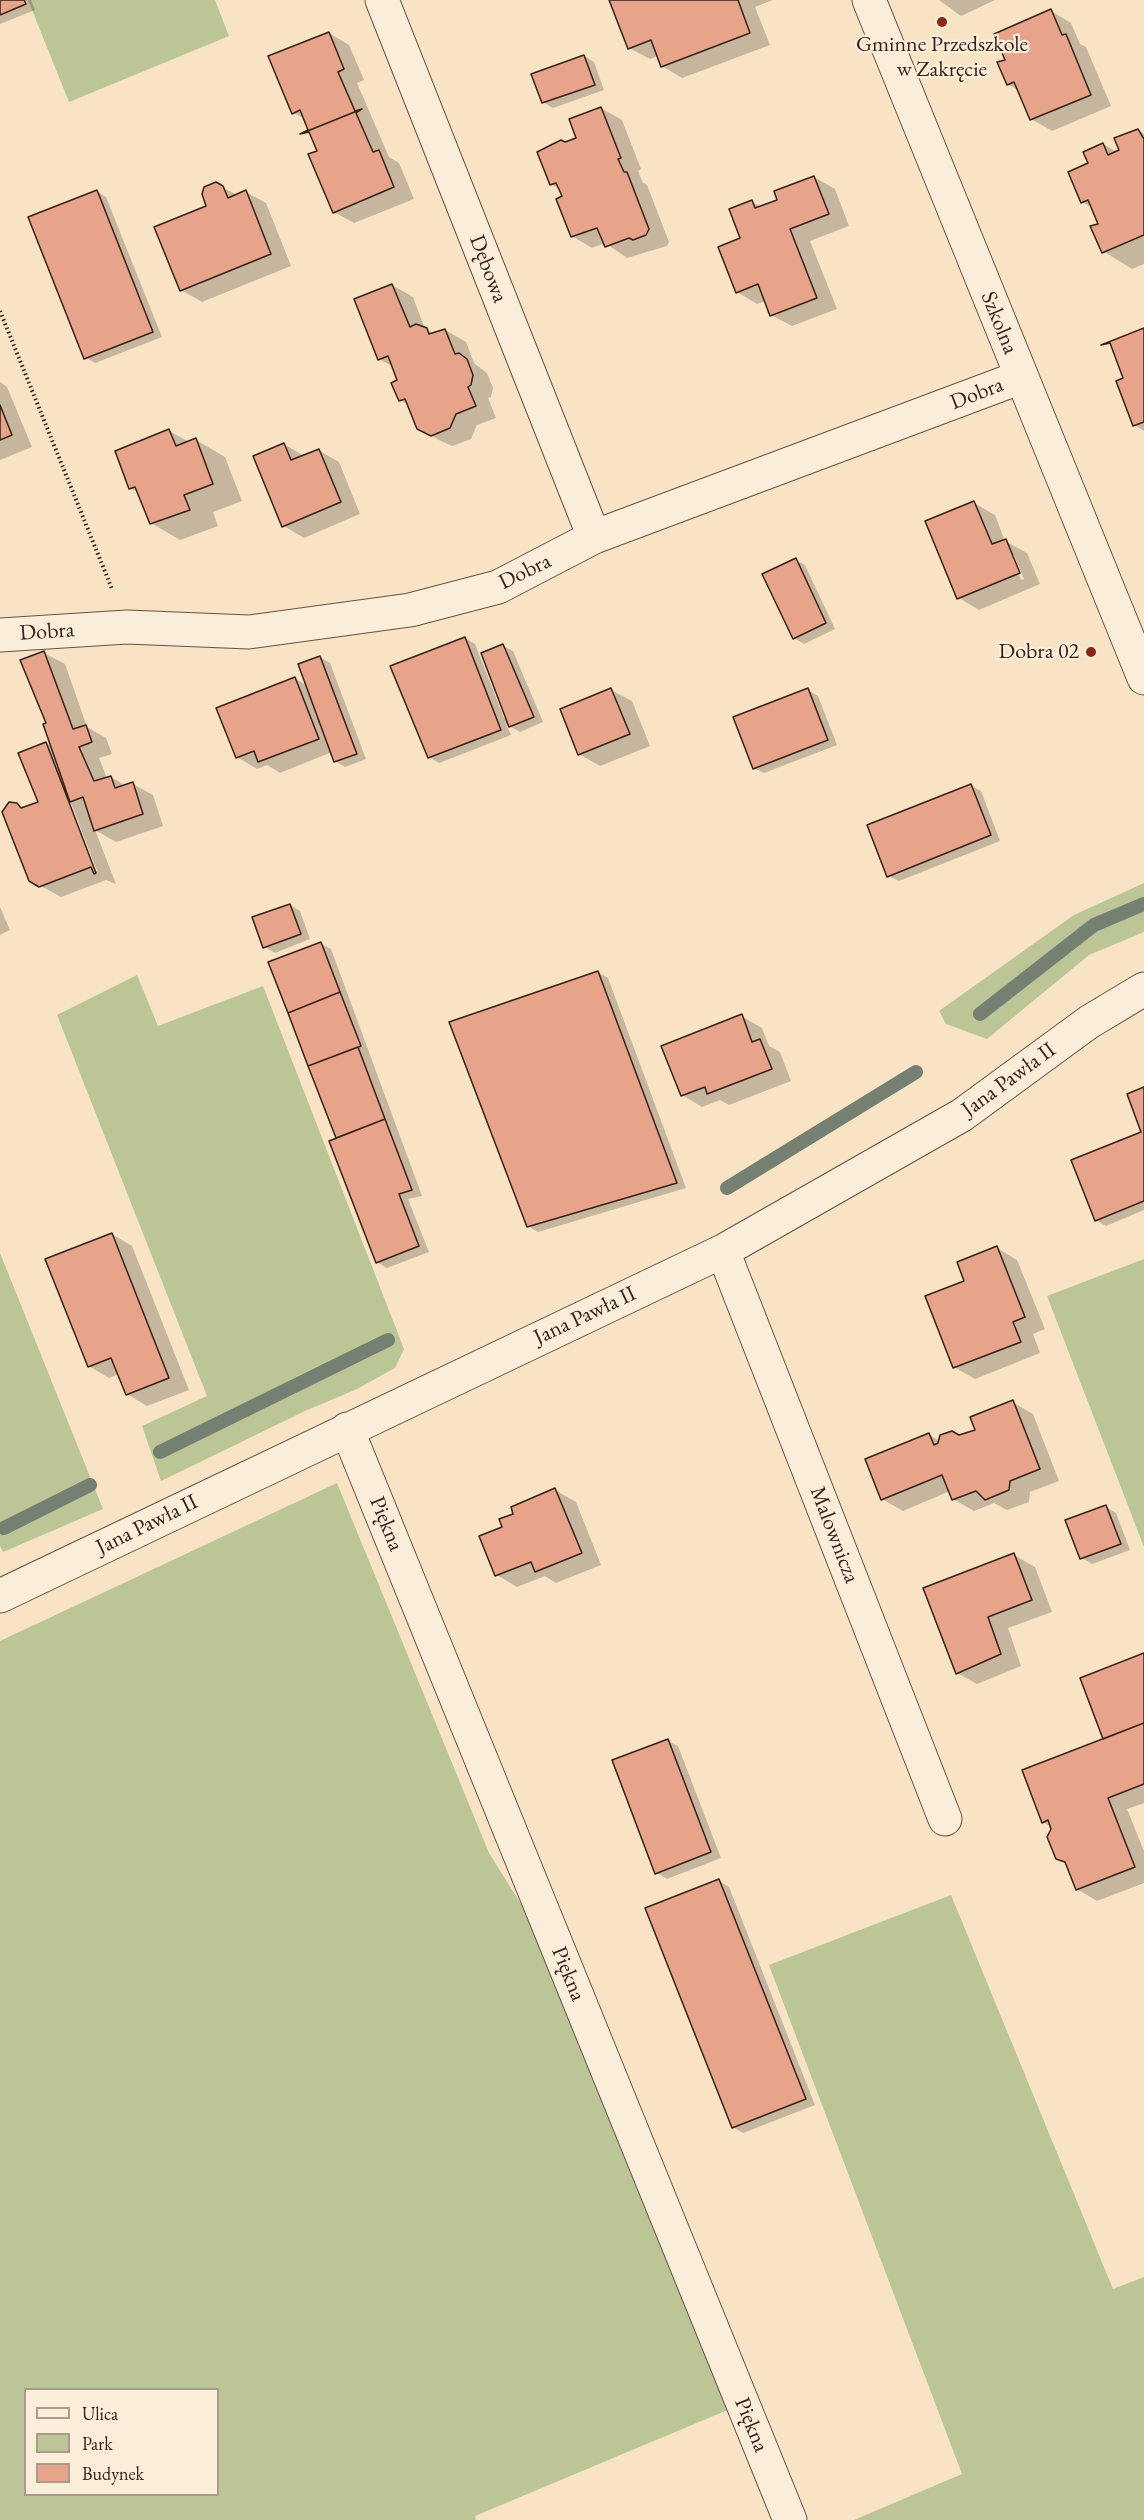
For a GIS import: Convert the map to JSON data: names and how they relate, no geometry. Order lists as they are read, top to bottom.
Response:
{
  "streets": {
    "street": [
      "Dębowa",
      "Szkolna",
      "Dobra",
      "Jana Pawła II",
      "Piękna",
      "Malownicza"
    ]
  },
  "crossings": [
    ["Dębowa", "Dobra"],
    ["Szkolna", "Dobra"],
    ["Jana Pawła II", "Piękna"],
    ["Jana Pawła II", "Malownicza"]
  ],
  "places": ["Gminne Przedszkole w Zakręcie", "Dobra 02"],
  "legend": ["Ulica", "Park", "Budynek"]
}
